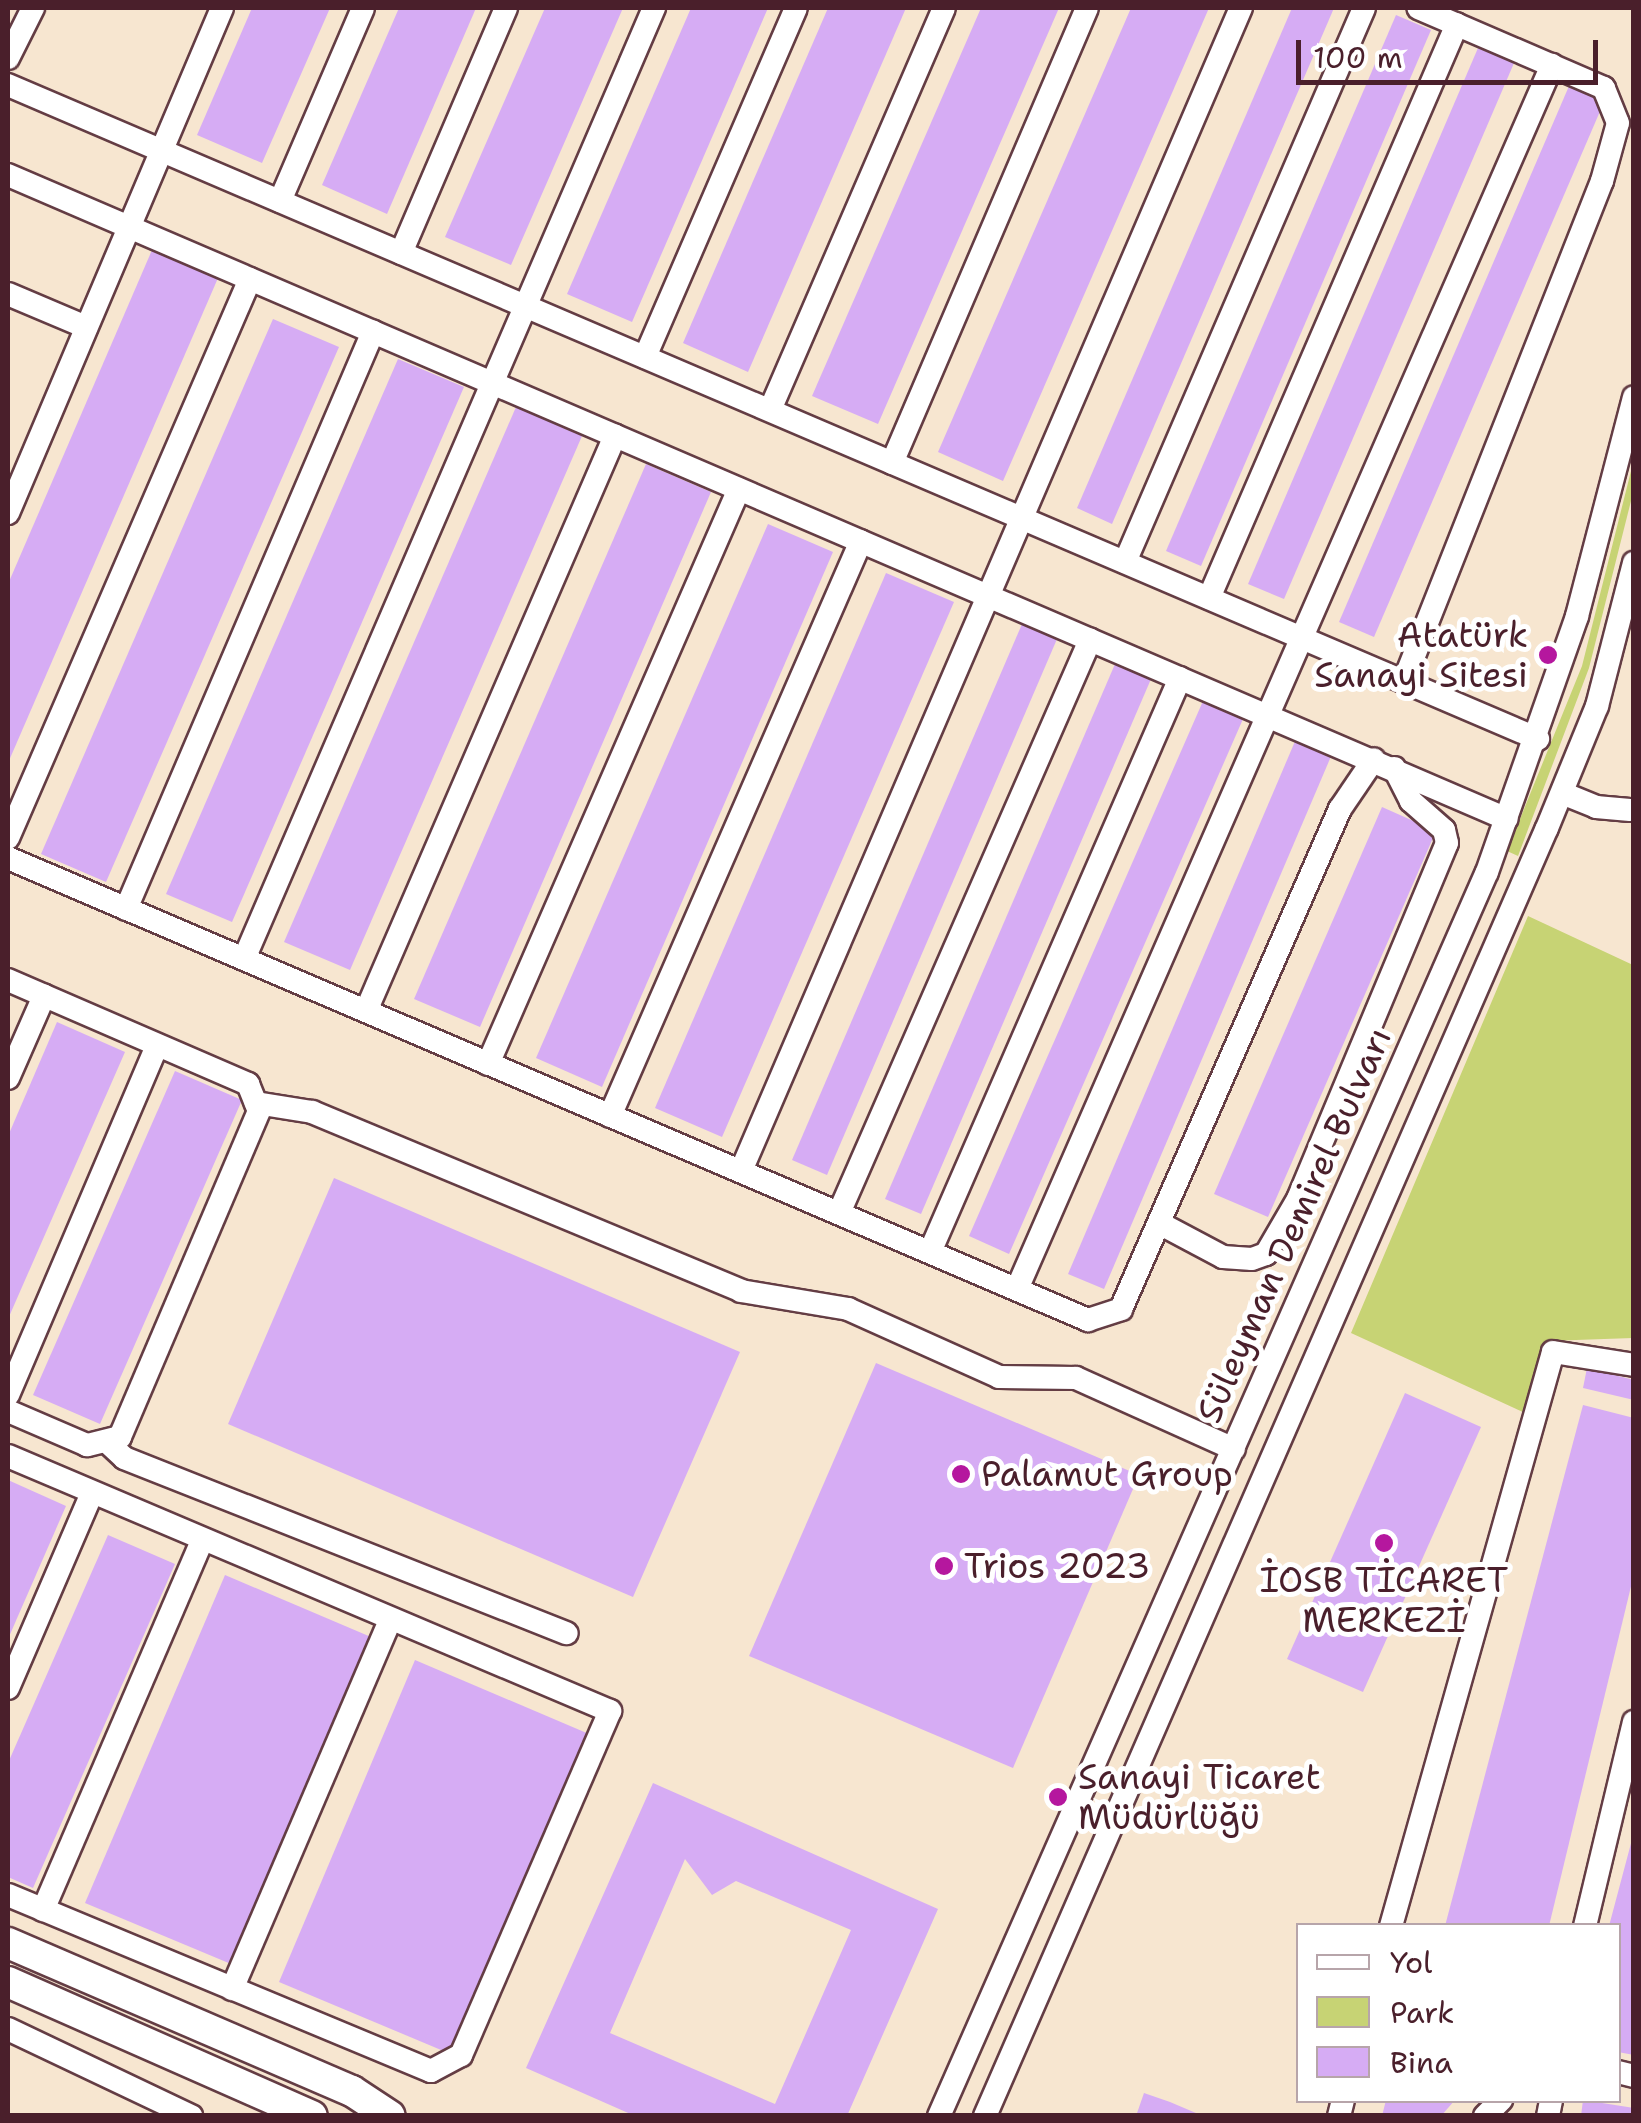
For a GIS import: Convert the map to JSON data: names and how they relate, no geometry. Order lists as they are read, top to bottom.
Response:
{
  "streets": {
    "street": ["Süleyman Demirel Bulvarı"]
  },
  "places": [
    "Atatürk Sanayi Sitesi",
    "Palamut Group",
    "İOSB TİCARET MERKEZİ",
    "Trios 2023",
    "Sanayi Ticaret Müdürlüğü"
  ],
  "legend": ["Yol", "Park", "Bina"],
  "scale_bar": "100 m"
}
